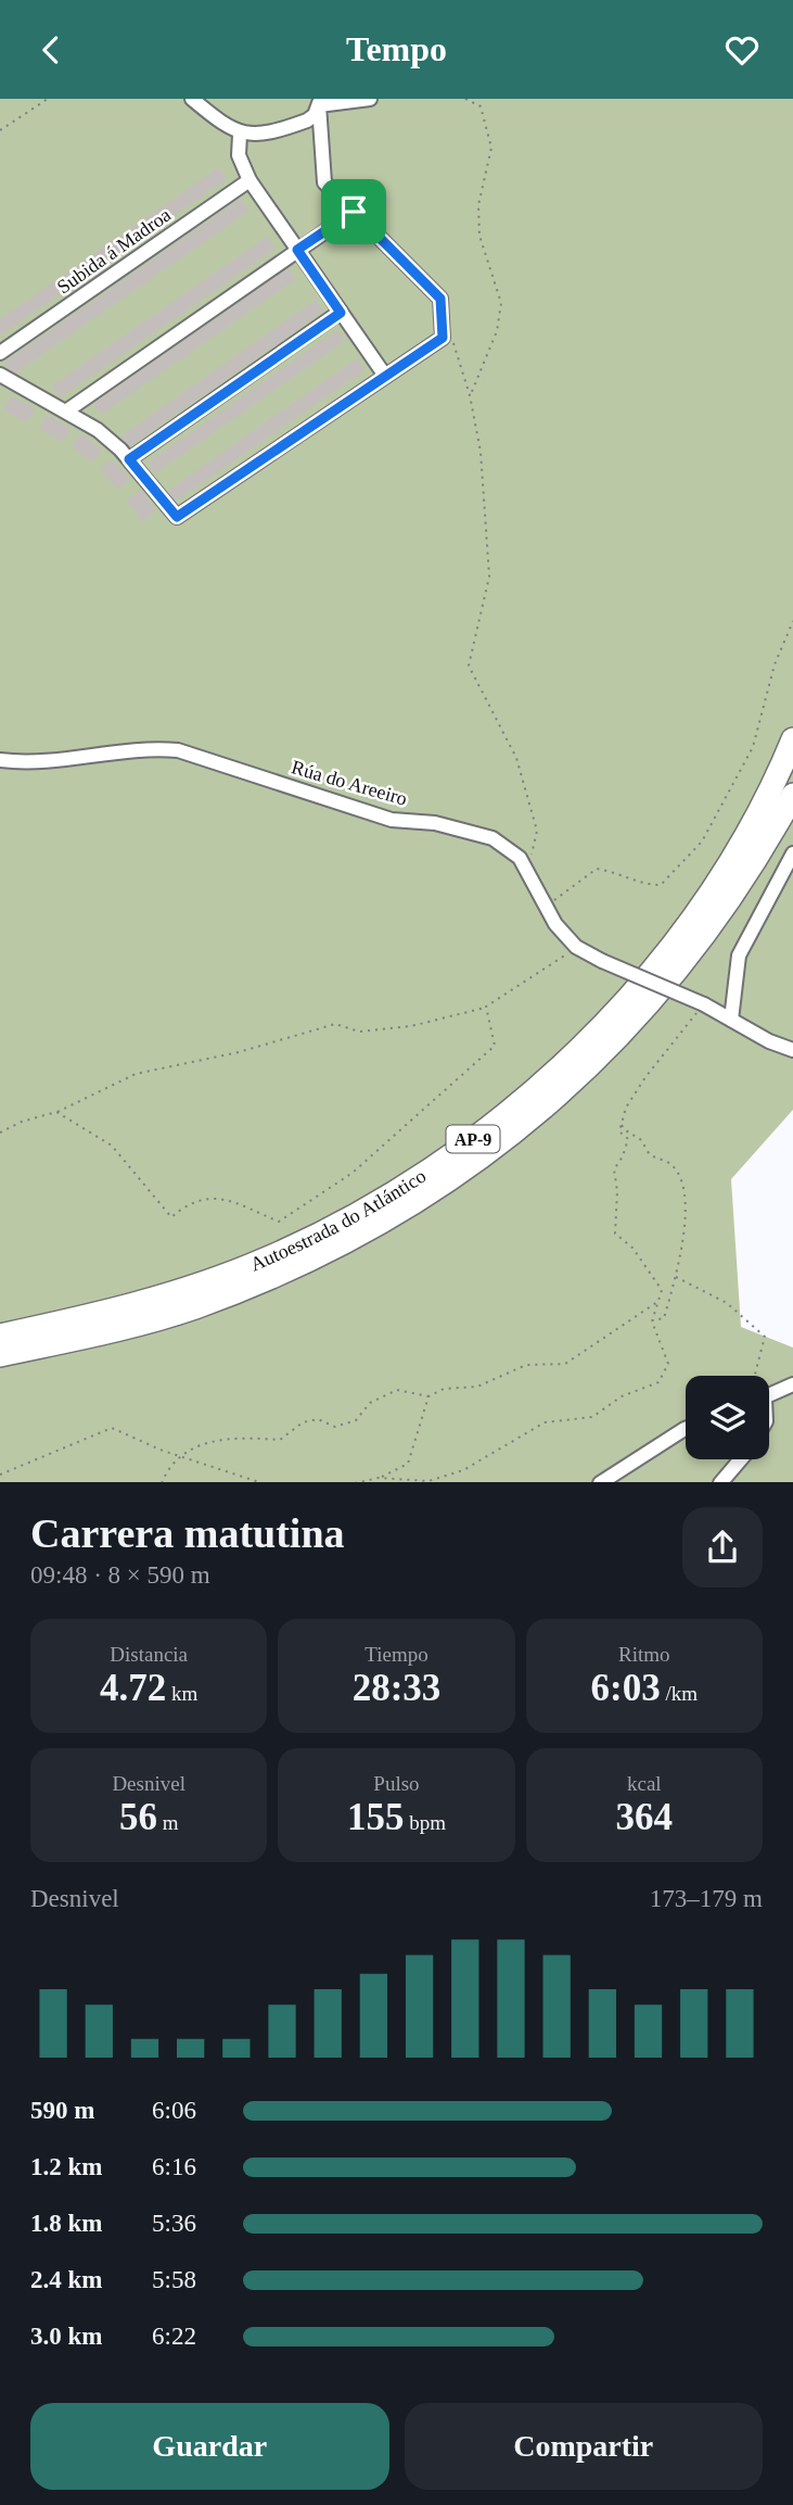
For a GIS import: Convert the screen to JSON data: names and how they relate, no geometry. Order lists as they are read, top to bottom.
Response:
{
  "streets": {
    "highway": ["AP-9", "Autoestrada do Atlántico"],
    "street": ["Subida á Madroa", "Rúa do Areeiro"]
  },
  "page": {
    "header": "Tempo",
    "heading": ["Carrera matutina", "09:48 · 8 × 590 m"],
    "stats": [
      ["Distancia", "4.72 km"],
      ["Tiempo", "28:33"],
      ["Ritmo", "6:03 /km"],
      ["Desnivel", "56 m"],
      ["Pulso", "155 bpm"],
      ["kcal", "364"]
    ],
    "chart": ["Desnivel", "173–179 m"],
    "list": [
      {
        "name": "590 m",
        "note": "6:06"
      },
      {
        "name": "1.2 km",
        "note": "6:16"
      },
      {
        "name": "1.8 km",
        "note": "5:36"
      },
      {
        "name": "2.4 km",
        "note": "5:58"
      },
      {
        "name": "3.0 km",
        "note": "6:22"
      }
    ],
    "buttons": ["Guardar", "Compartir"]
  }
}
